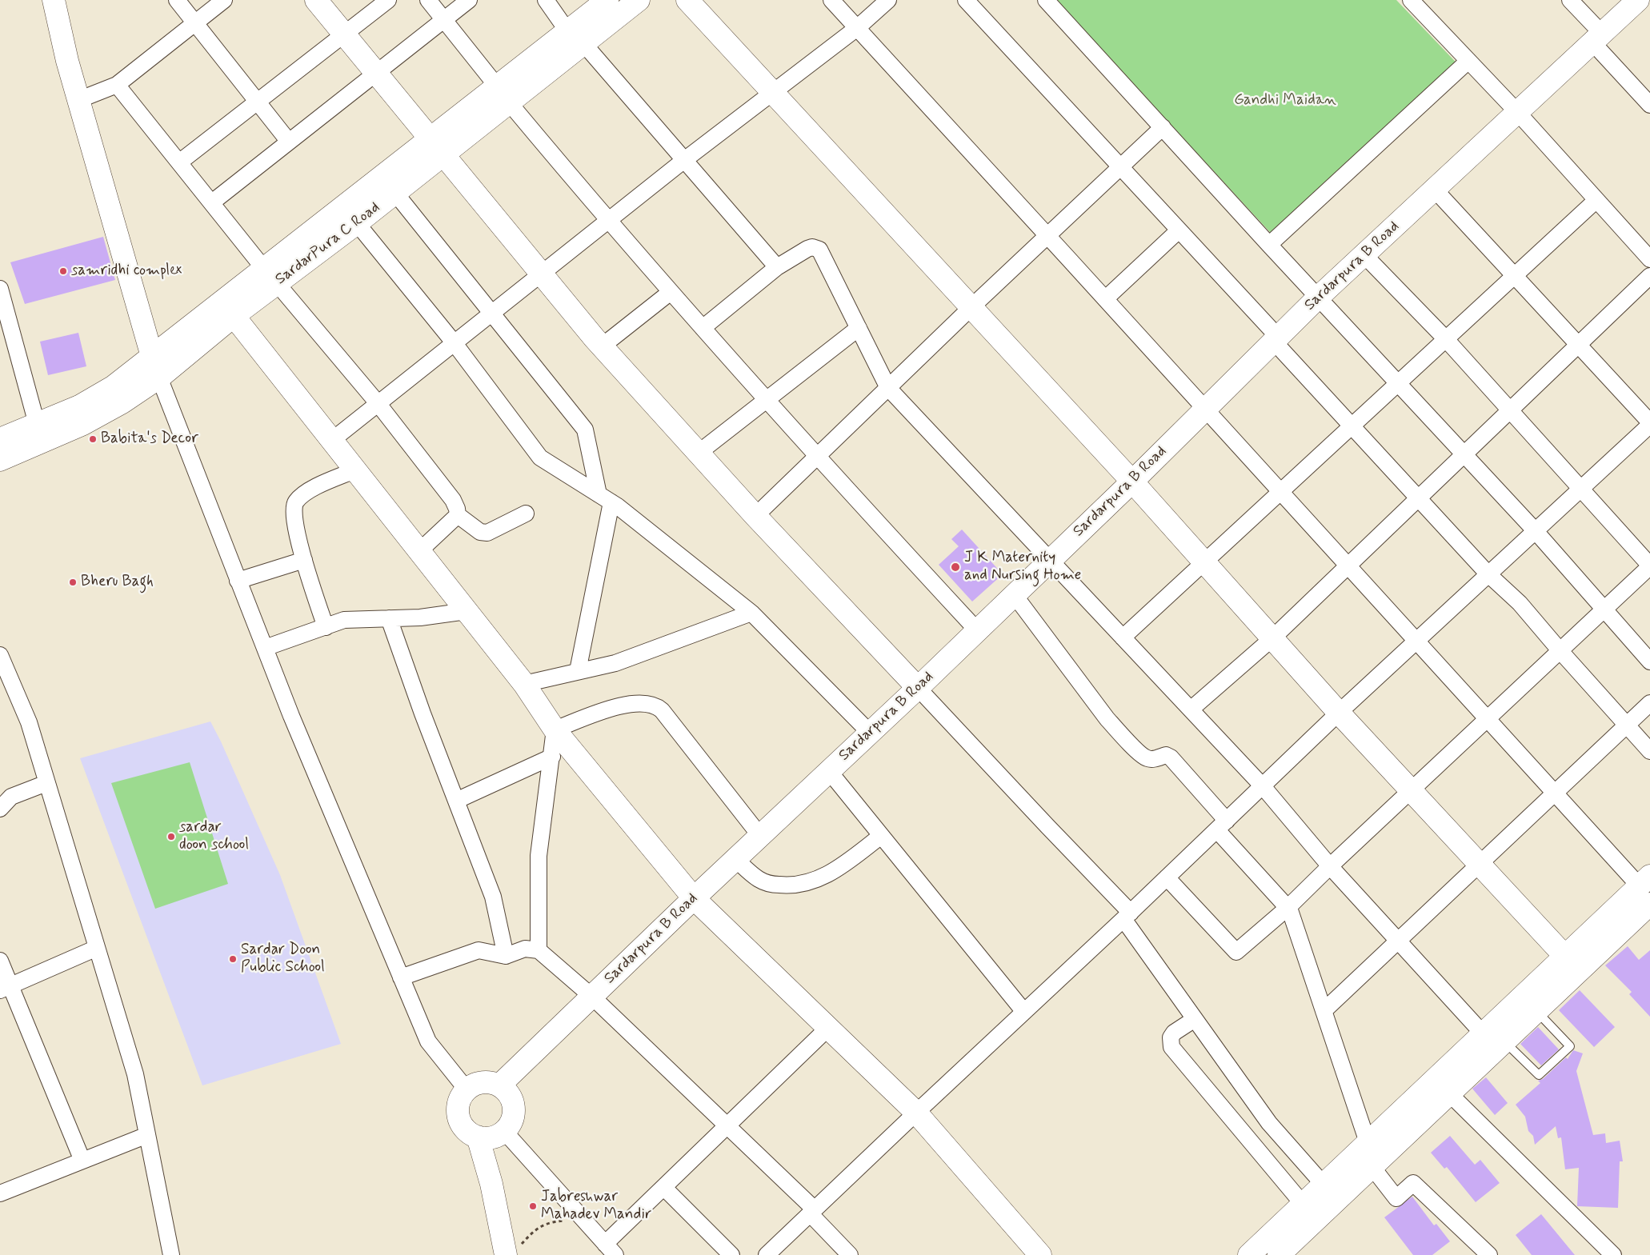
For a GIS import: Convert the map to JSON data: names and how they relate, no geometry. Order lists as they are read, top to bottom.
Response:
{
  "streets": {
    "street": ["SardarPura C Road", "Sardarpura B Road"]
  },
  "parks": ["Gandhi Maidan"],
  "places": [
    "samridhi complex",
    "Babita's Decor",
    "J K Maternity and Nursing Home",
    "Bheru Bagh",
    "sardar doon school",
    "Sardar Doon Public School",
    "Jabreshwar Mahadev Mandir"
  ]
}
